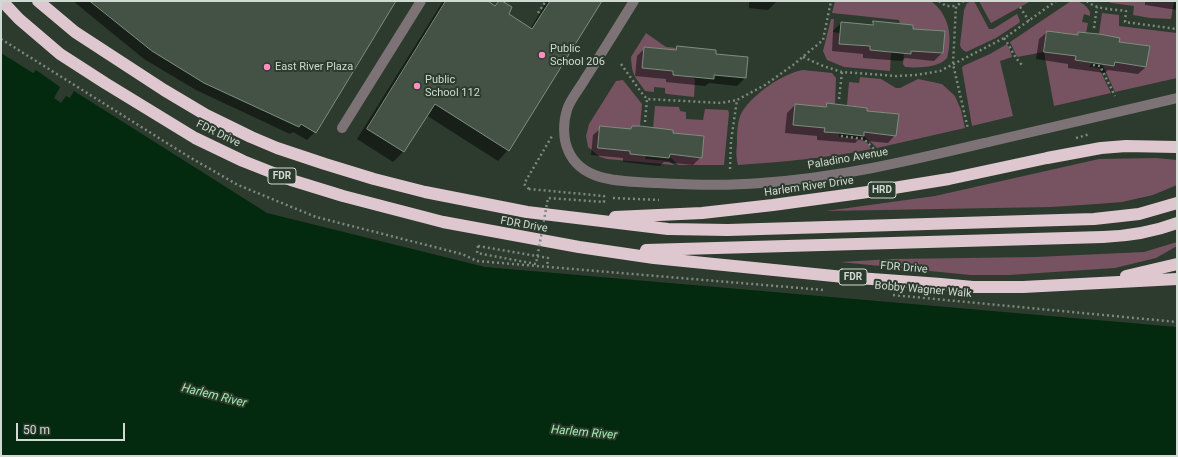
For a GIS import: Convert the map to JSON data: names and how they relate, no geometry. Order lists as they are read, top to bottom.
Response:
{
  "streets": {
    "highway": [
      "FDR Drive",
      "FDR",
      "Harlem River Drive",
      "HRD"
    ],
    "street": ["Paladino Avenue"],
    "path": ["Bobby Wagner Walk"]
  },
  "crossings": [
    ["FDR Drive", "Harlem River Drive"]
  ],
  "water": ["Harlem River"],
  "places": ["Public School 206", "East River Plaza", "Public School 112"],
  "scale_bar": "50 m"
}
